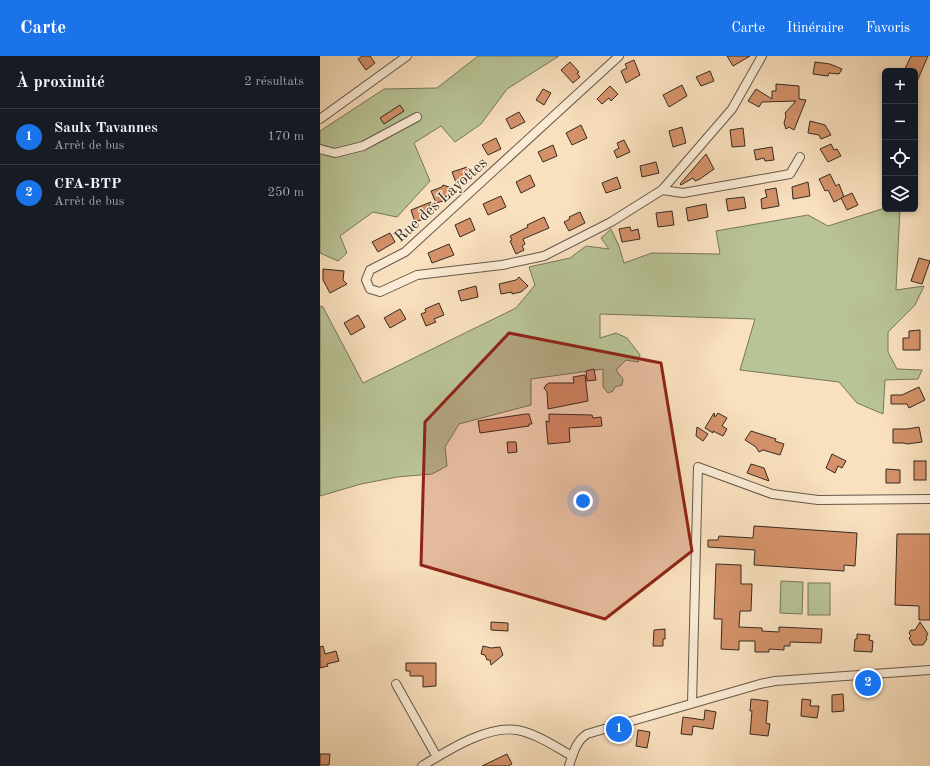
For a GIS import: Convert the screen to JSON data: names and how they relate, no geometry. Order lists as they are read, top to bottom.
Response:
{
  "streets": {
    "street": ["Rue des Layottes"]
  },
  "page": {
    "header": "Carte",
    "nav": ["Carte", "Itinéraire", "Favoris"],
    "heading": ["À proximité", "2 résultats"],
    "map_buttons": ["+", "−"],
    "list": [
      {
        "mark": "1",
        "name": "Saulx Tavannes",
        "note": "Arrêt de bus",
        "value": "170 m"
      },
      {
        "mark": "2",
        "name": "CFA-BTP",
        "note": "Arrêt de bus",
        "value": "250 m"
      }
    ],
    "pins": ["2", "1"]
  }
}
